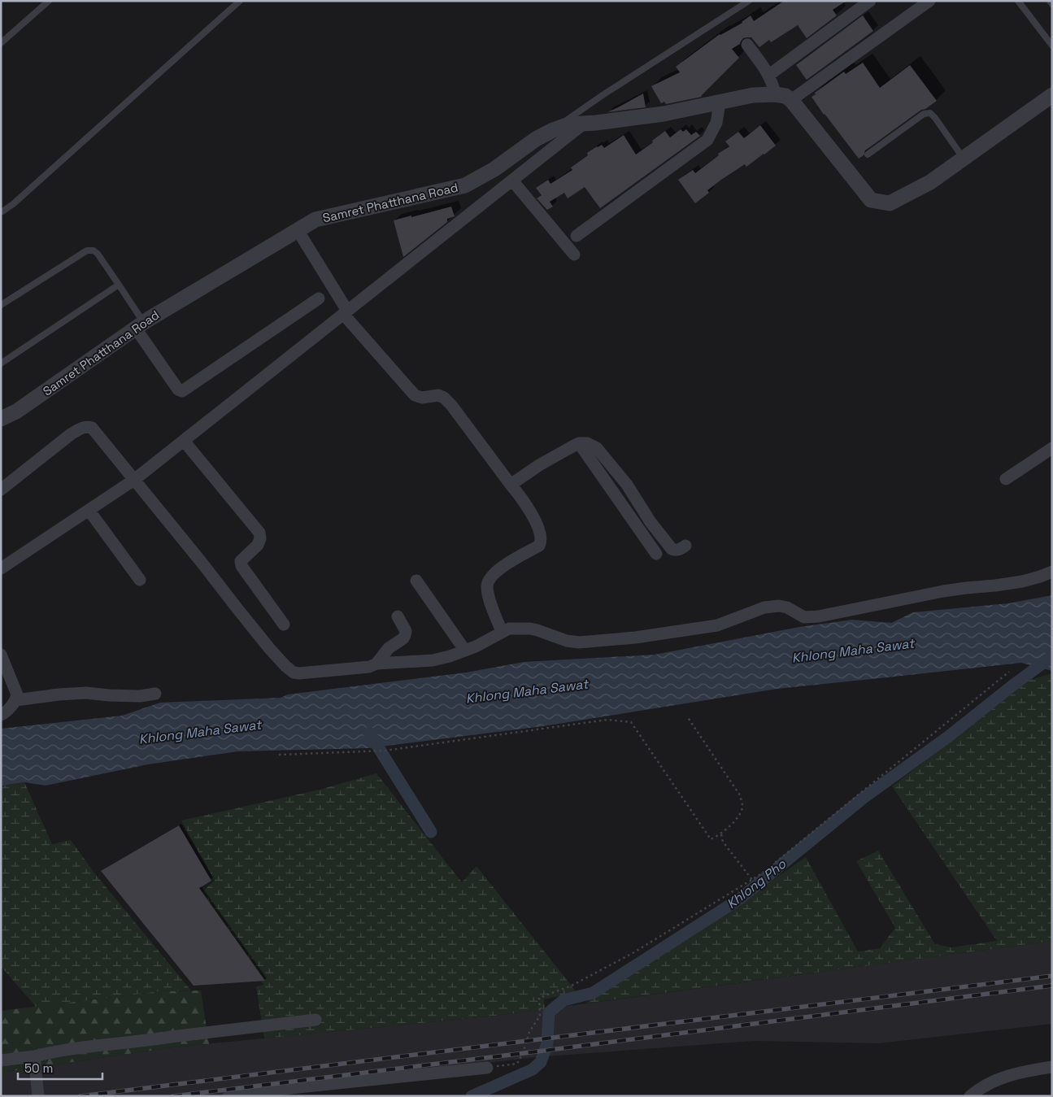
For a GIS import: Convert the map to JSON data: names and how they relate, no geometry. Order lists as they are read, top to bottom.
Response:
{
  "streets": {
    "street": ["Samret Phatthana Road"]
  },
  "water": ["Khlong Maha Sawat", "Khlong Pho"],
  "scale_bar": "50 m"
}
